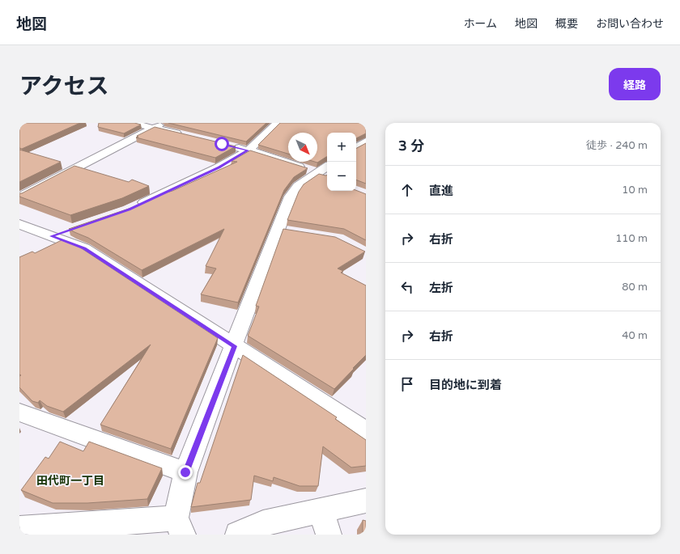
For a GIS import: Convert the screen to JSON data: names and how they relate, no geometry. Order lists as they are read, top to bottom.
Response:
{
  "districts": ["田代町一丁目"],
  "north": "bottom right",
  "page": {
    "header": "地図",
    "nav": [
      "ホーム",
      "地図",
      "概要",
      "お問い合わせ"
    ],
    "title": "アクセス",
    "buttons": "経路",
    "heading": ["3 分", "徒歩 · 240 m"],
    "map_buttons": ["+", "−"],
    "list": [
      ["直進", "10 m"],
      ["右折", "110 m"],
      ["左折", "80 m"],
      ["右折", "40 m"],
      "目的地に到着"
    ]
  }
}
